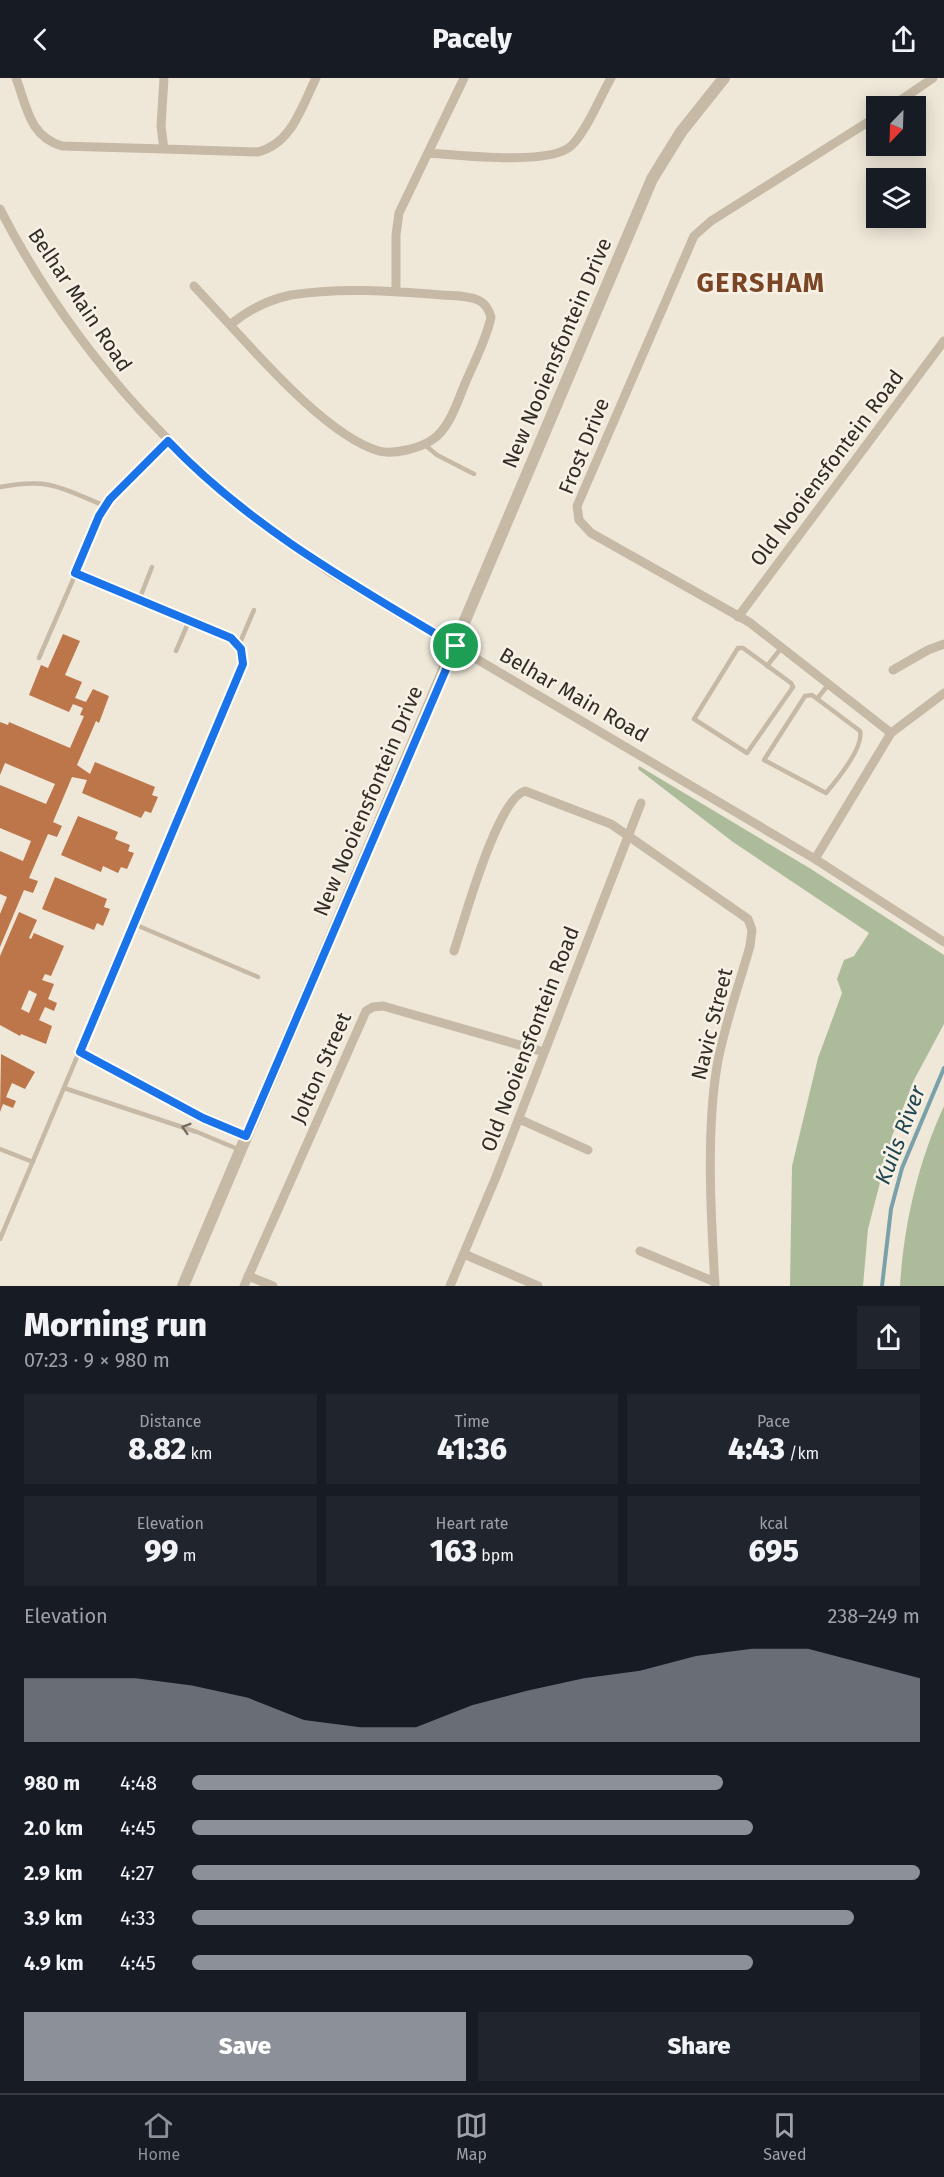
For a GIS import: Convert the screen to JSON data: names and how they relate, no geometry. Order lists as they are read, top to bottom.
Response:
{
  "streets": {
    "street": [
      "Belhar Main Road",
      "New Nooiensfontein Drive",
      "Frost Drive",
      "Old Nooiensfontein Road",
      "Navic Street",
      "Jolton Street"
    ]
  },
  "crossings": [
    ["Belhar Main Road", "New Nooiensfontein Drive"],
    ["Frost Drive", "Old Nooiensfontein Road"],
    ["Old Nooiensfontein Road", "Navic Street"],
    ["Old Nooiensfontein Road", "Jolton Street"]
  ],
  "districts": ["GERSHAM"],
  "water": ["Kuils River"],
  "north": "bottom left",
  "page": {
    "header": "Pacely",
    "heading": ["Morning run", "07:23 · 9 × 980 m"],
    "stats": [
      ["Distance", "8.82 km"],
      ["Time", "41:36"],
      ["Pace", "4:43 /km"],
      ["Elevation", "99 m"],
      ["Heart rate", "163 bpm"],
      ["kcal", "695"]
    ],
    "chart": ["Elevation", "238–249 m"],
    "list": [
      {
        "name": "980 m",
        "note": "4:48"
      },
      {
        "name": "2.0 km",
        "note": "4:45"
      },
      {
        "name": "2.9 km",
        "note": "4:27"
      },
      {
        "name": "3.9 km",
        "note": "4:33"
      },
      {
        "name": "4.9 km",
        "note": "4:45"
      }
    ],
    "buttons": ["Save", "Share"],
    "tabs": ["Home", "Map", "Saved"]
  }
}
